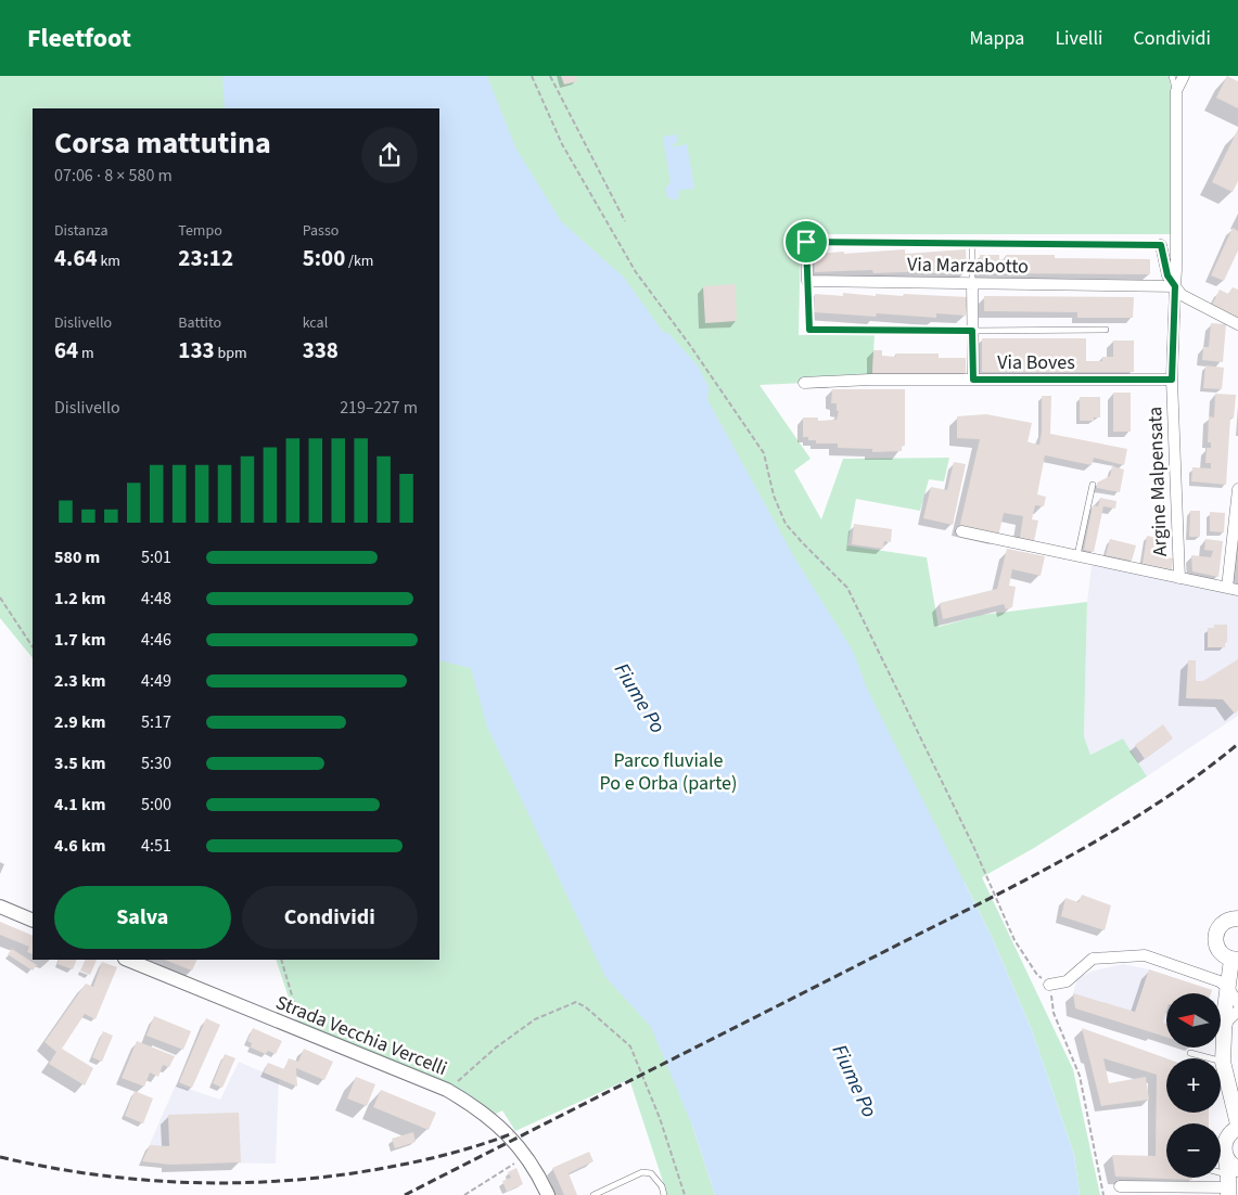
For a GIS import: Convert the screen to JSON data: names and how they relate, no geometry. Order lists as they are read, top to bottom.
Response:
{
  "streets": {
    "street": [
      "Via Marzabotto",
      "Via Boves",
      "Argine Malpensata",
      "Strada Vecchia Vercelli"
    ]
  },
  "crossings": [
    ["Via Marzabotto", "Argine Malpensata"],
    ["Via Boves", "Argine Malpensata"]
  ],
  "water": ["Fiume Po"],
  "parks": ["Parco fluviale Po e Orba (parte)"],
  "north": "left",
  "page": {
    "header": "Fleetfoot",
    "nav": ["Mappa", "Livelli", "Condividi"],
    "heading": ["Corsa mattutina", "07:06 · 8 × 580 m"],
    "stats": [
      ["Distanza", "4.64 km"],
      ["Tempo", "23:12"],
      ["Passo", "5:00 /km"],
      ["Dislivello", "64 m"],
      ["Battito", "133 bpm"],
      ["kcal", "338"]
    ],
    "chart": ["Dislivello", "219–227 m"],
    "list": [
      {
        "name": "580 m",
        "note": "5:01"
      },
      {
        "name": "1.2 km",
        "note": "4:48"
      },
      {
        "name": "1.7 km",
        "note": "4:46"
      },
      {
        "name": "2.3 km",
        "note": "4:49"
      },
      {
        "name": "2.9 km",
        "note": "5:17"
      },
      {
        "name": "3.5 km",
        "note": "5:30"
      },
      {
        "name": "4.1 km",
        "note": "5:00"
      },
      {
        "name": "4.6 km",
        "note": "4:51"
      }
    ],
    "buttons": ["Salva", "Condividi"],
    "map_buttons": ["+", "−"]
  }
}
